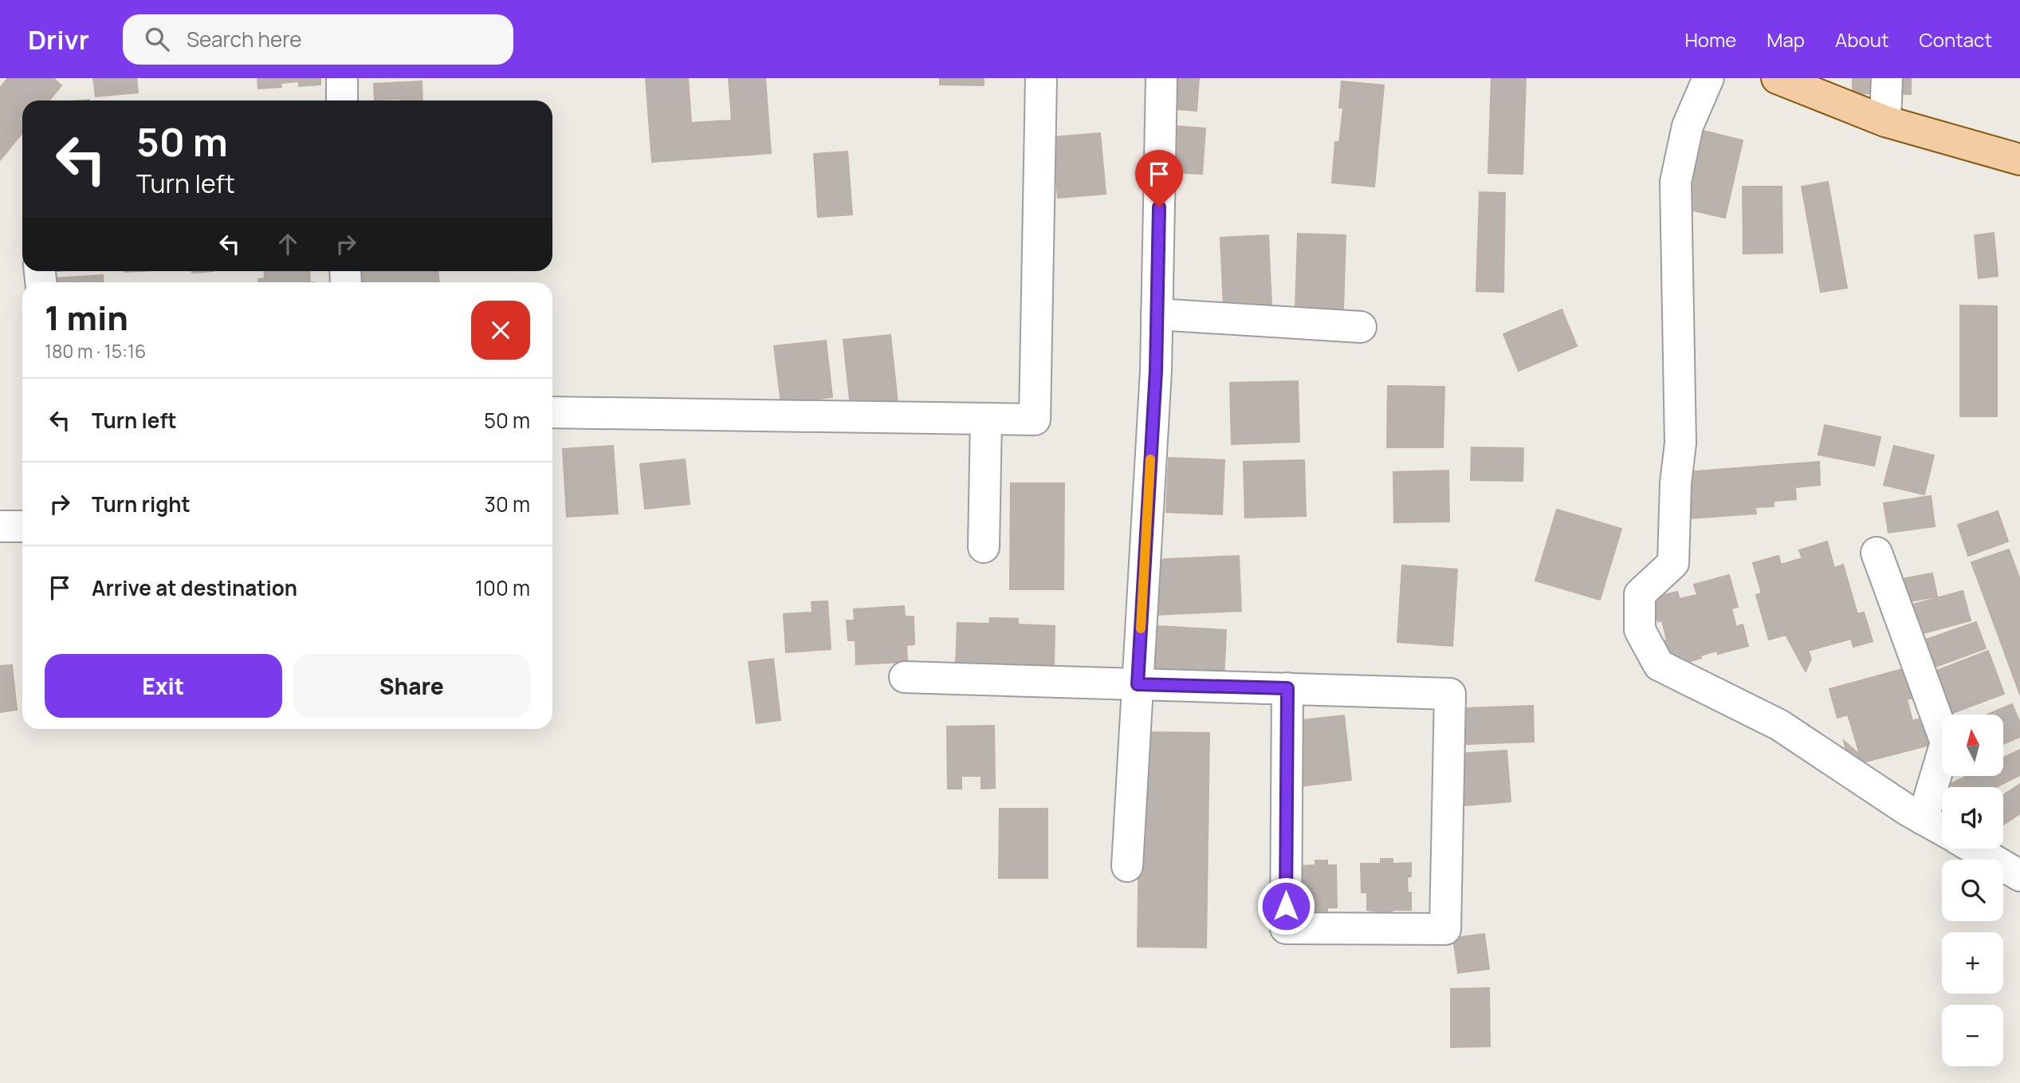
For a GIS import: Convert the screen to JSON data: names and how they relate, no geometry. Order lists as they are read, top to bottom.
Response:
{
  "north": "top",
  "page": {
    "header": "Drivr",
    "search": "Search here",
    "nav": [
      "Home",
      "Map",
      "About",
      "Contact"
    ],
    "turn": ["50 m", "Turn left"],
    "heading": ["1 min", "180 m · 15:16"],
    "list": [
      {
        "name": "Turn left",
        "value": "50 m"
      },
      {
        "name": "Turn right",
        "value": "30 m"
      },
      {
        "name": "Arrive at destination",
        "value": "100 m"
      }
    ],
    "buttons": ["Exit", "Share"],
    "map_buttons": ["+", "−"]
  }
}
